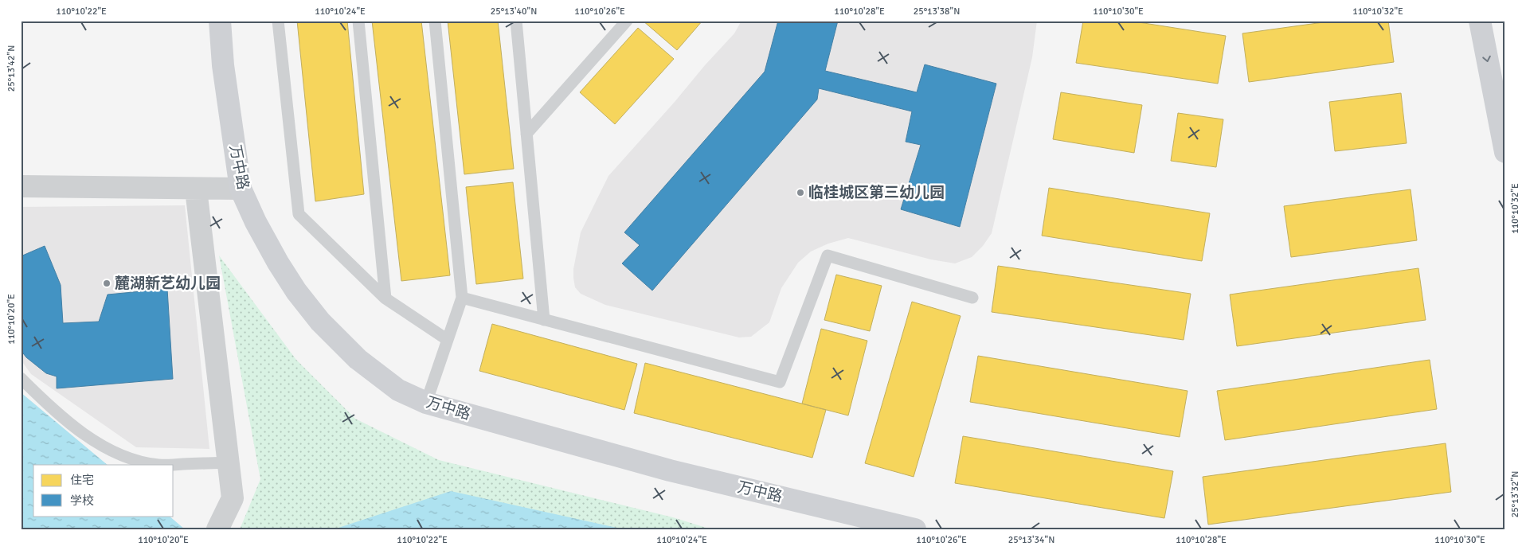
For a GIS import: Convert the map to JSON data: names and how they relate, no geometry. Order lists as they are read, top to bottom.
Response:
{
  "streets": {
    "street": ["万中路"]
  },
  "places": ["临桂城区第三幼儿园", "麓湖新艺幼儿园"],
  "legend": ["住宅", "学校"],
  "coordinates": [
    "110°10'22\"E",
    "110°10'24\"E",
    "25°13'40\"N",
    "110°10'26\"E",
    "110°10'28\"E",
    "25°13'38\"N",
    "110°10'30\"E",
    "110°10'32\"E",
    "25°13'42\"N",
    "110°10'20\"E",
    "25°13'32\"N",
    "25°13'34\"N"
  ]
}
